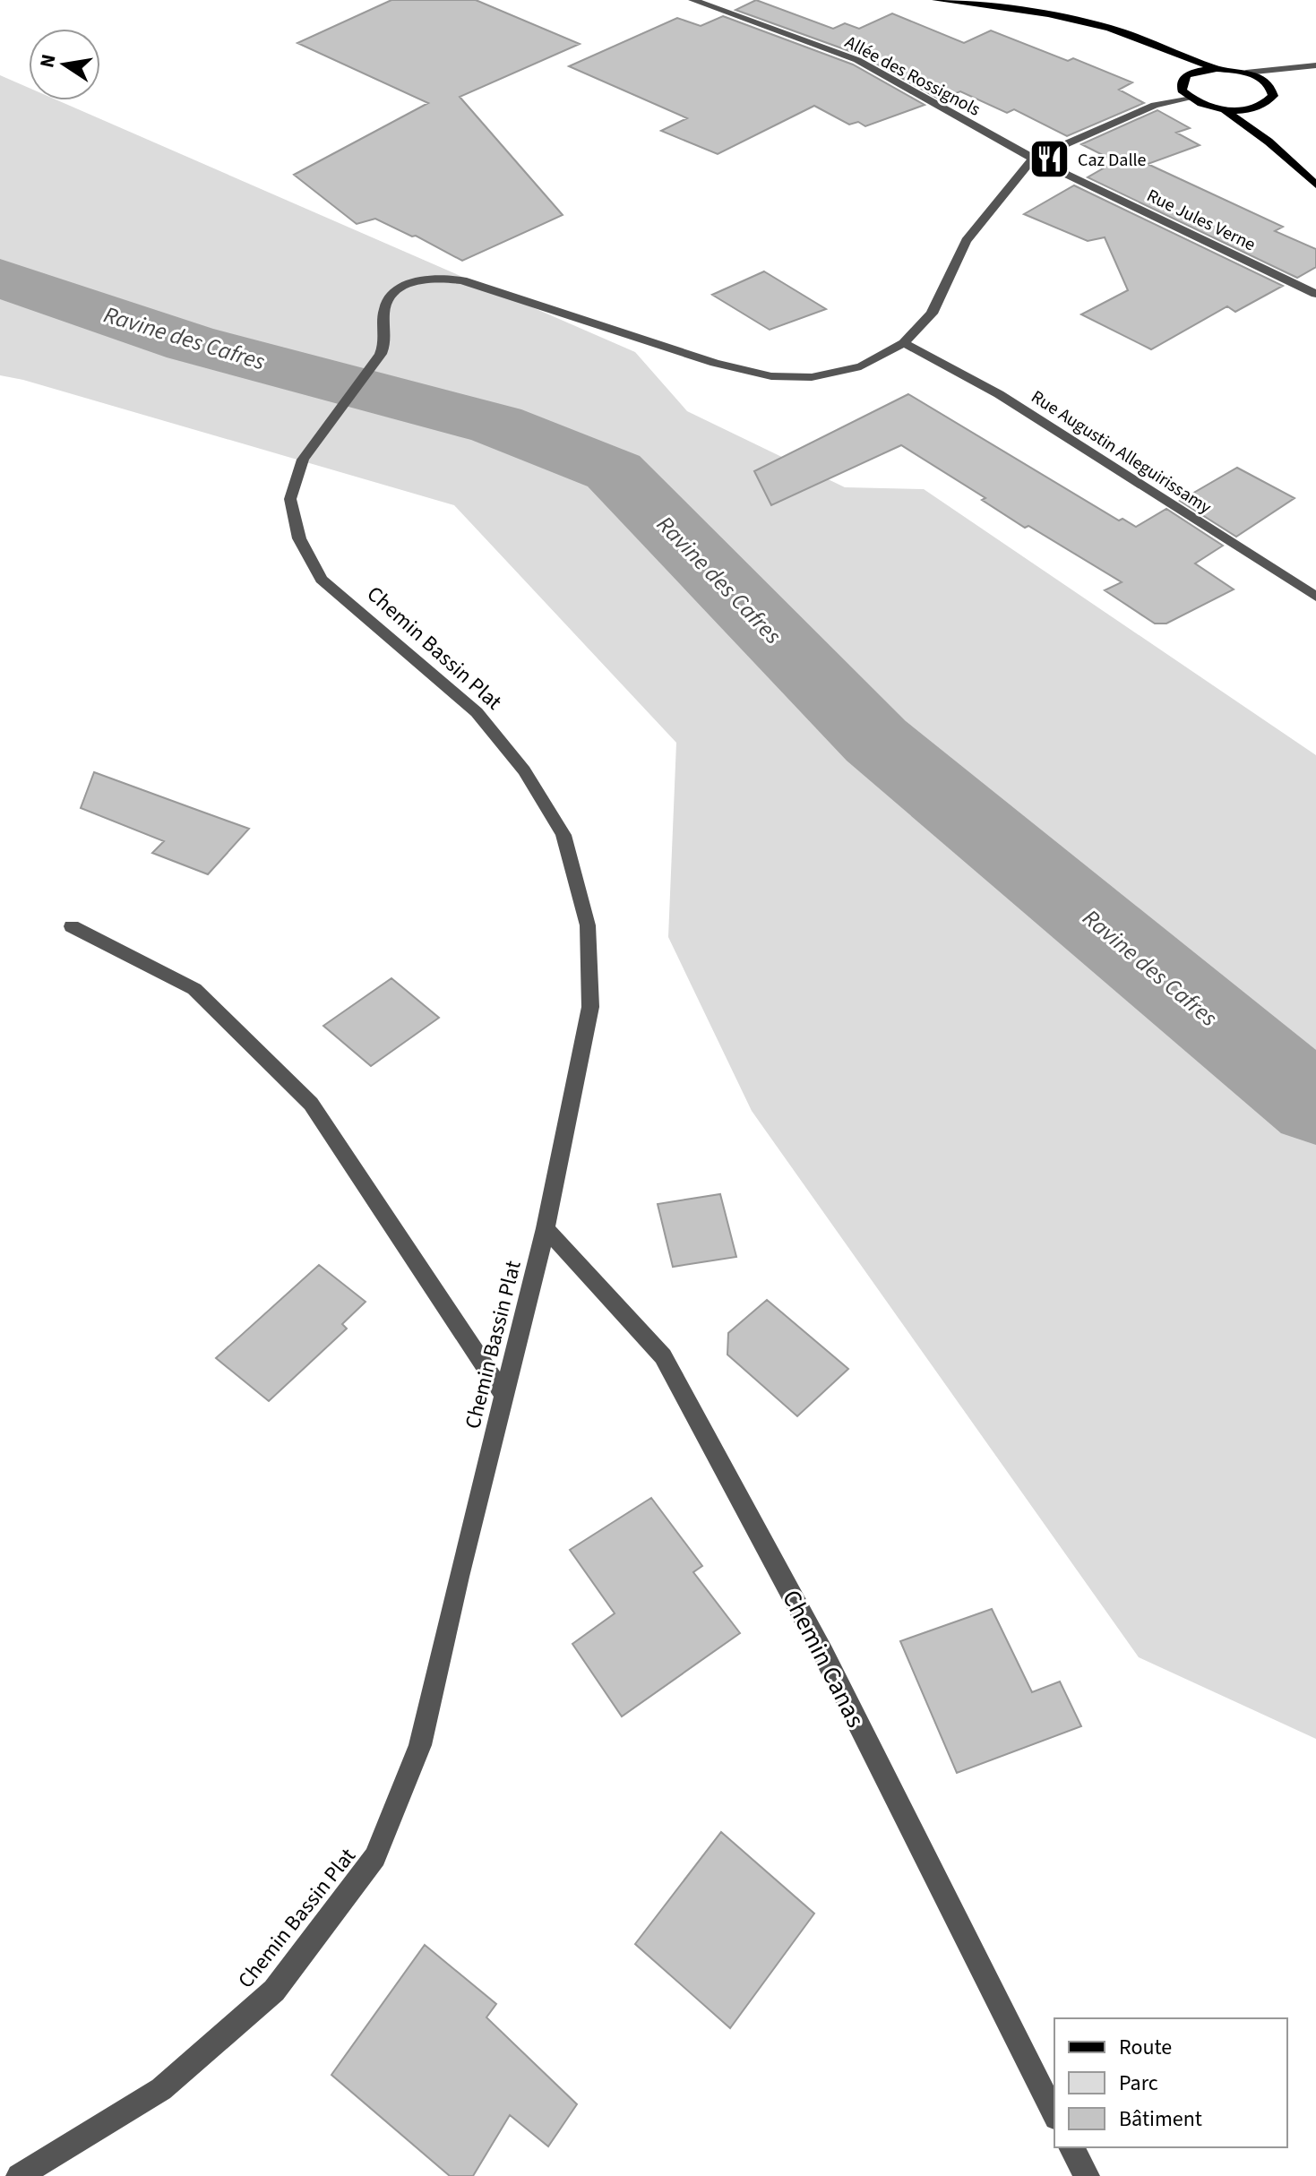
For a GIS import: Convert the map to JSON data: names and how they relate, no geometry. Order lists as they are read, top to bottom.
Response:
{
  "streets": {
    "street": [
      "Allée des Rossignols",
      "Rue Jules Verne",
      "Rue Augustin Alleguirissamy",
      "Chemin Bassin Plat",
      "Chemin Canas"
    ]
  },
  "crossings": [
    ["Allée des Rossignols", "Rue Jules Verne"],
    ["Rue Augustin Alleguirissamy", "Chemin Bassin Plat"],
    ["Chemin Bassin Plat", "Chemin Canas"]
  ],
  "water": ["Ravine des Cafres"],
  "places": {
    "restaurant": ["Caz Dalle"]
  },
  "legend": ["Route", "Parc", "Bâtiment"],
  "north": "left"
}
